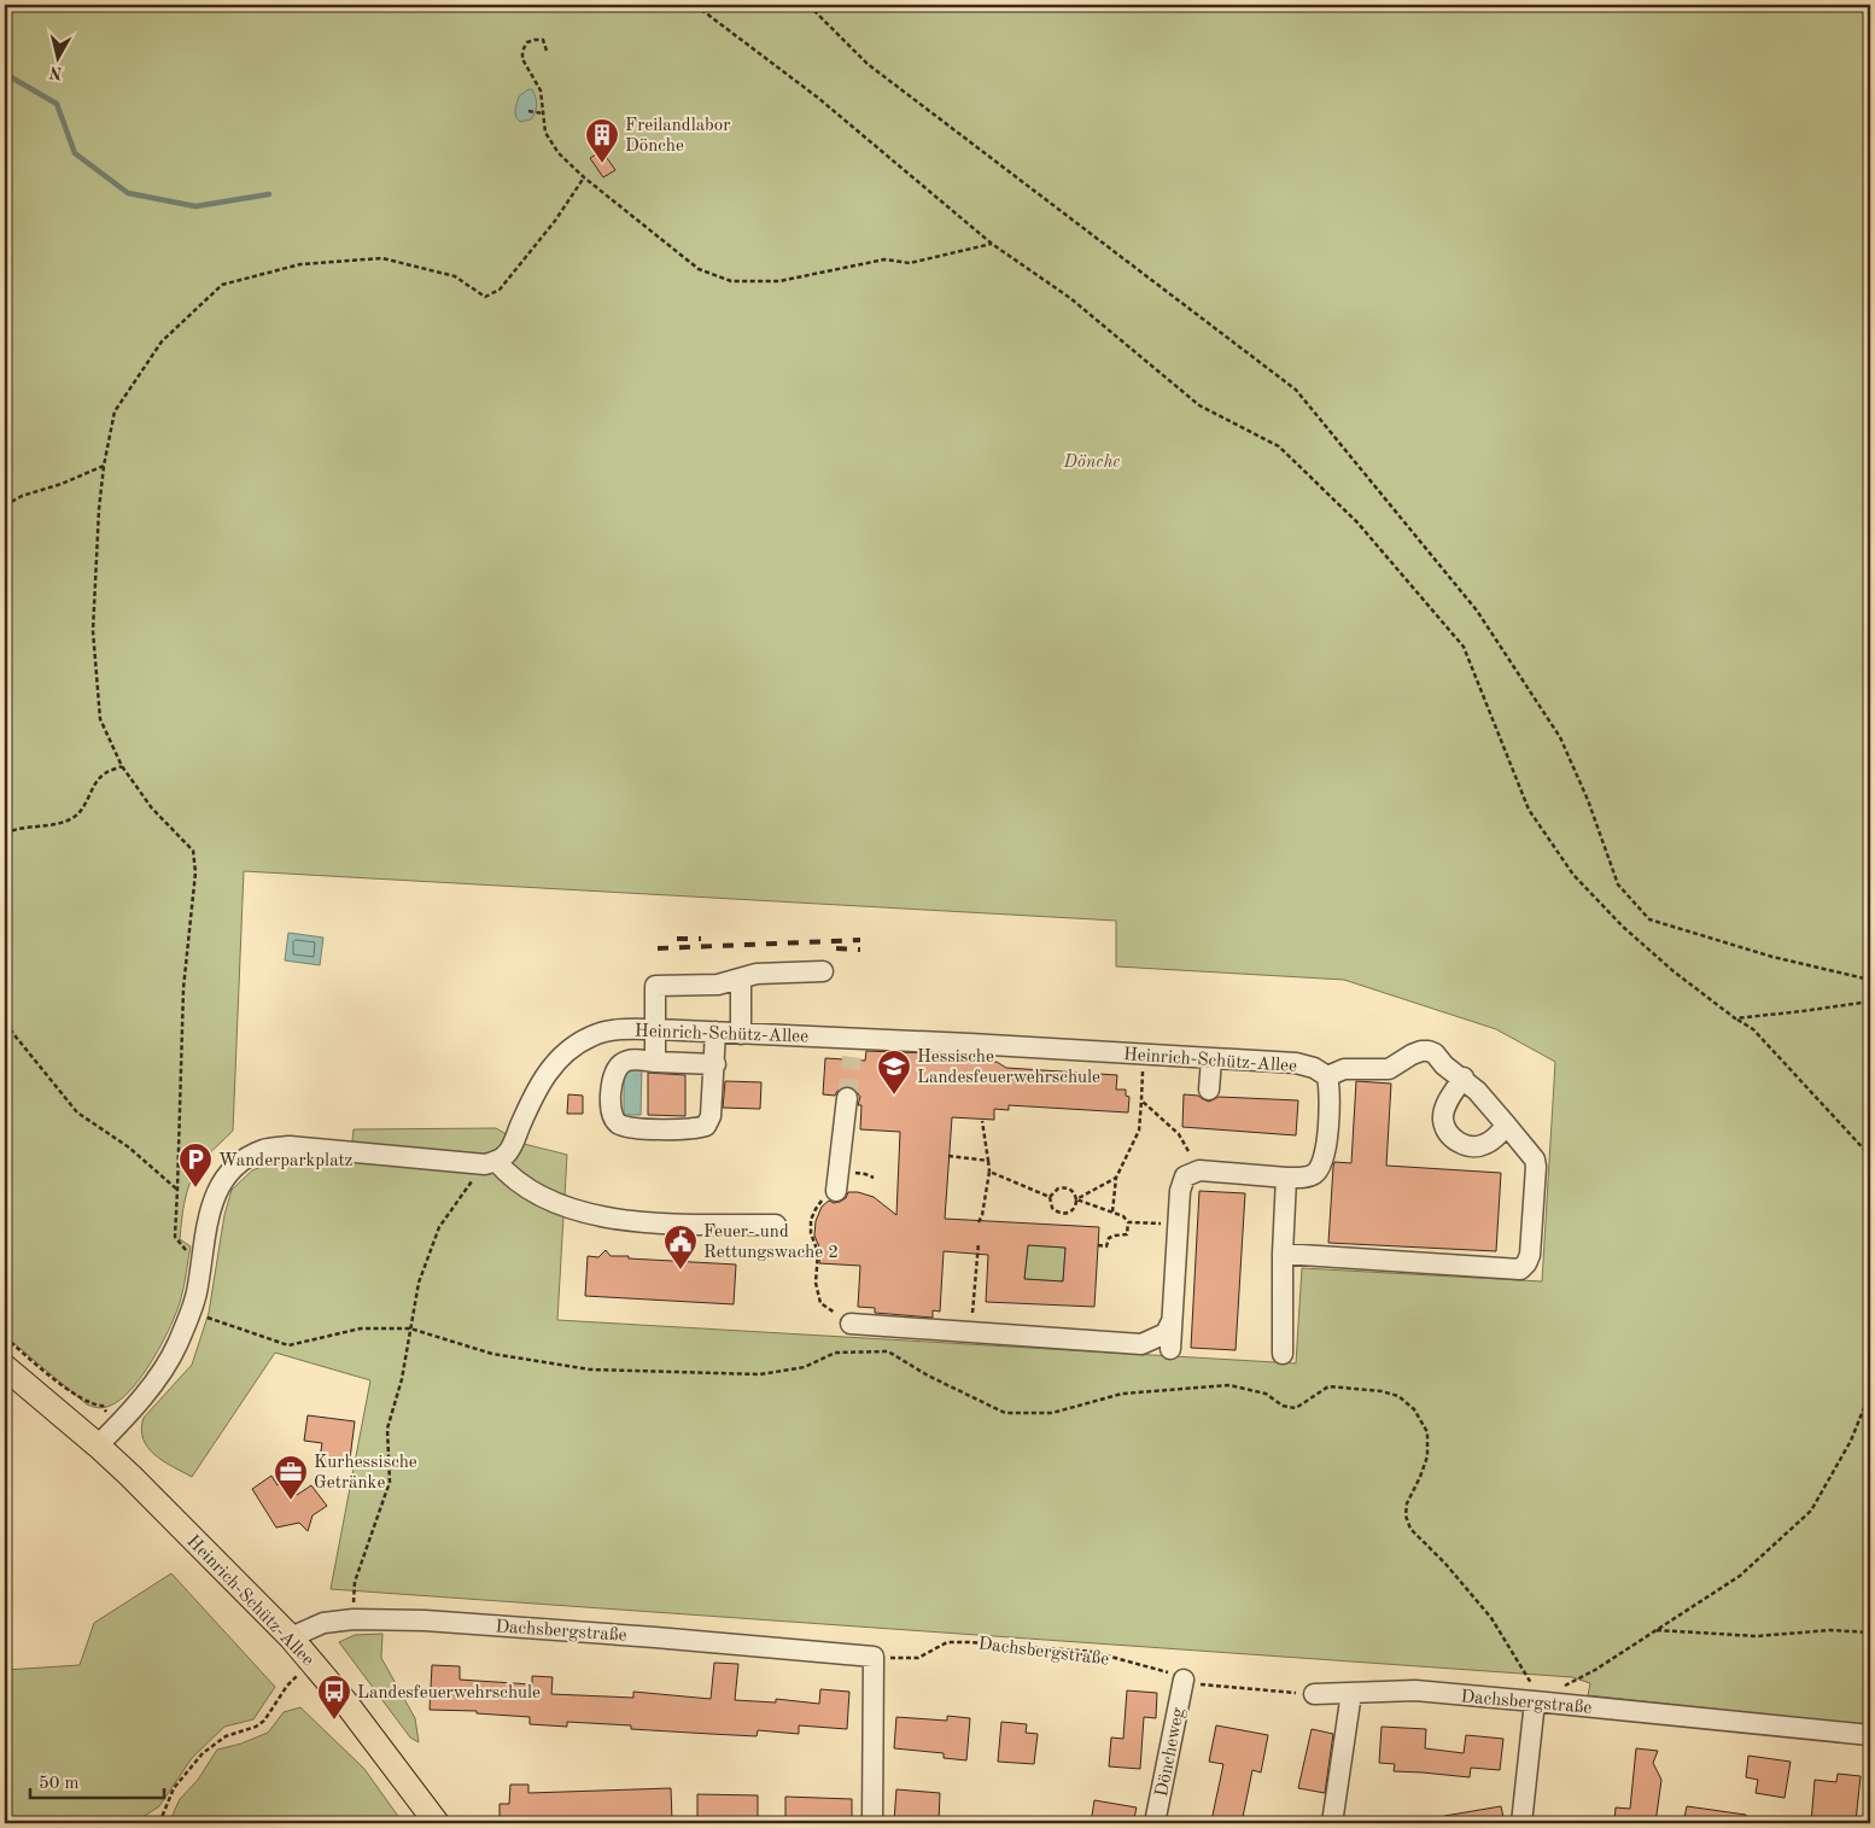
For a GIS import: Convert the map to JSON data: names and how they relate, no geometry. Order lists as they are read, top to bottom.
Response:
{
  "streets": {
    "main road": ["Heinrich-Schütz-Allee"],
    "street": ["Dachsbergstraße", "Döncheweg"]
  },
  "crossings": [
    ["Heinrich-Schütz-Allee", "Dachsbergstraße"],
    ["Dachsbergstraße", "Döncheweg"]
  ],
  "parks": ["Dönche"],
  "places": {
    "building": ["Freilandlabor Dönche"],
    "school or university": ["Hessische Landesfeuerwehrschule"],
    "parking": ["Wanderparkplatz"],
    "public building": ["Feuer- und Rettungswache 2"],
    "office": ["Kurhessische Getränke"],
    "bus stop": ["Landesfeuerwehrschule"]
  },
  "scale_bar": "50 m",
  "north": "bottom"
}
